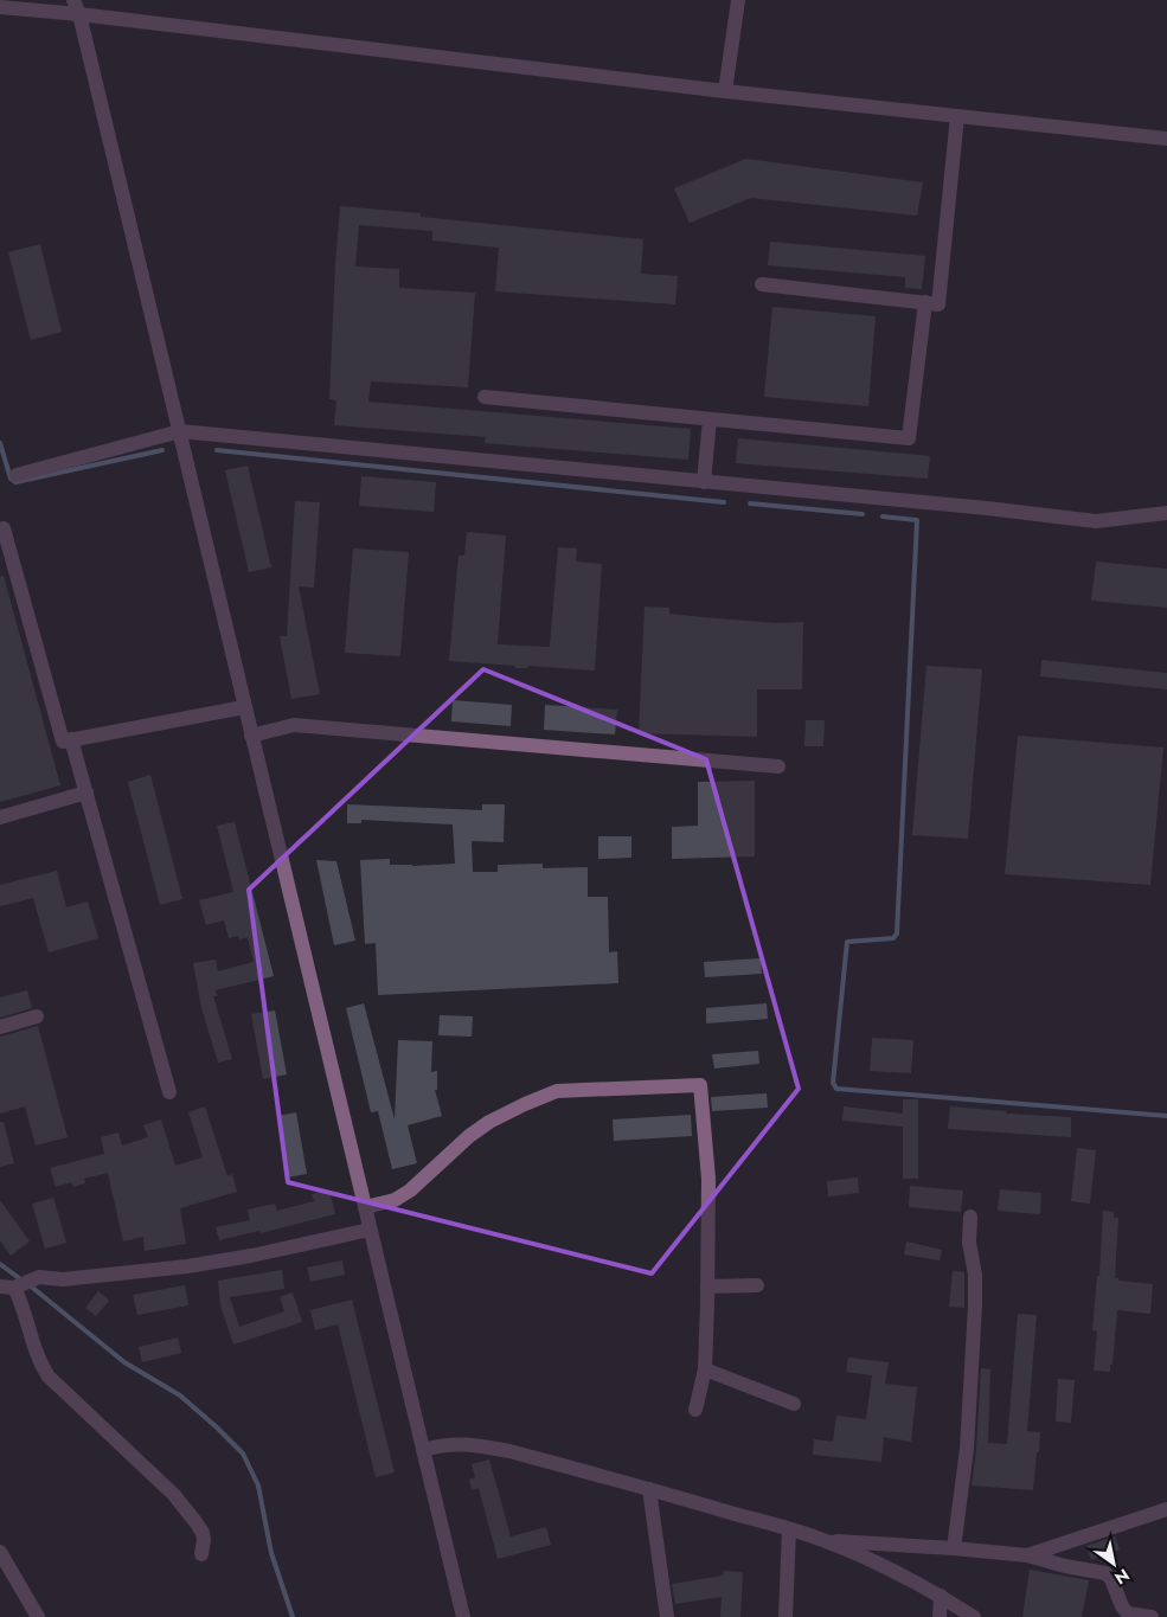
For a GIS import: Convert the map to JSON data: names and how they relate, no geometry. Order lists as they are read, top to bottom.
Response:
{
  "north": "bottom right"
}
